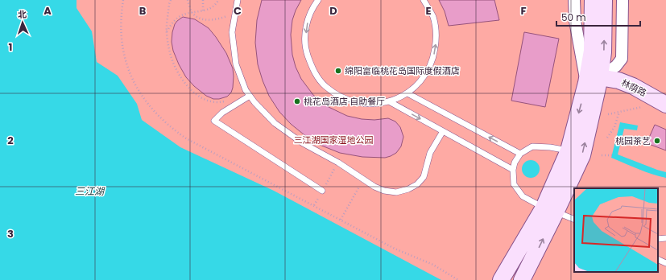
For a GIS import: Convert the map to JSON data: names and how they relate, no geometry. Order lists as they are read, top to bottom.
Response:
{
  "streets": {
    "main road": ["林荫路"]
  },
  "water": ["三江湖"],
  "parks": ["三江湖国家湿地公园"],
  "places": ["绵阳富临桃花岛国际度假酒店", "桃花岛酒店·自助餐厅", "桃园茶艺"],
  "scale_bar": "50 m",
  "north": "top",
  "grid": {
    "columns": [
      "A",
      "B",
      "C",
      "D",
      "E",
      "F"
    ],
    "rows": ["1", "2", "3"]
  }
}
